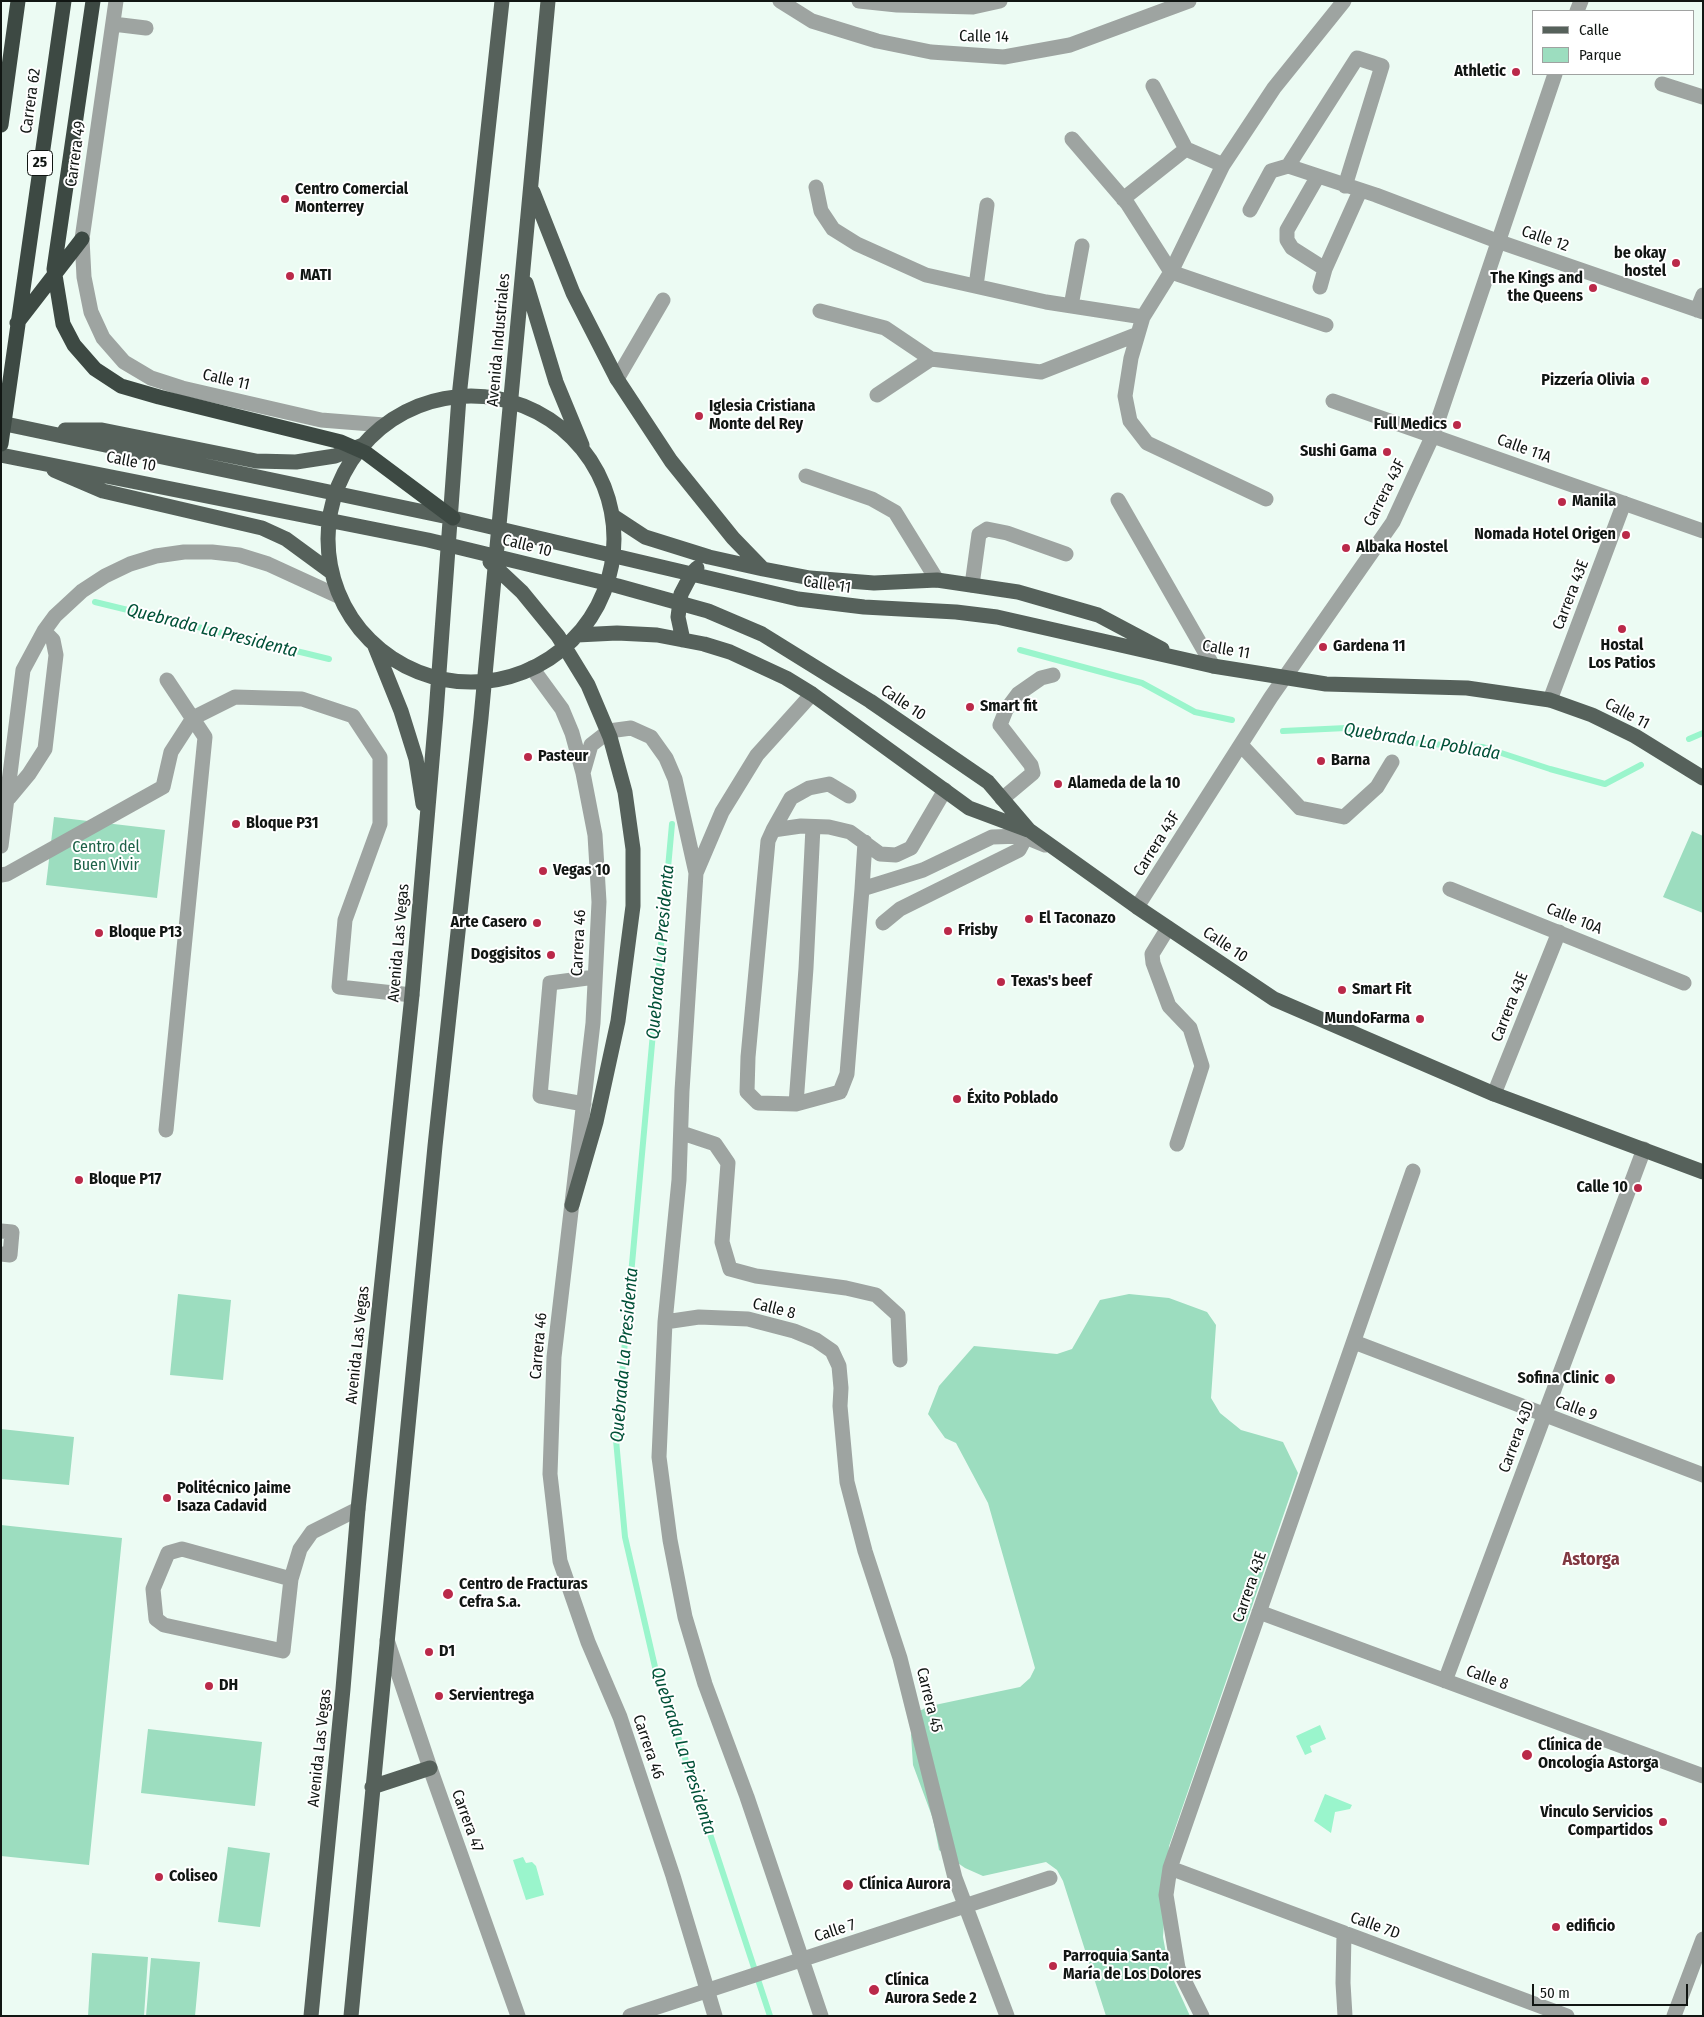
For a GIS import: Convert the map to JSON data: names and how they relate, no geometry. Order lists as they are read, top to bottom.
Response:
{
  "streets": {
    "highway": ["Carrera 62", "25"],
    "main road": [
      "Avenida Industriales",
      "Calle 11",
      "Calle 10",
      "Avenida Las Vegas"
    ],
    "street": [
      "Calle 14",
      "Carrera 49",
      "Calle 12",
      "Calle 11A",
      "Carrera 43F",
      "Carrera 43E",
      "Calle 10A",
      "Carrera 46",
      "Calle 8",
      "Calle 9",
      "Carrera 43D",
      "Carrera 45",
      "Carrera 47",
      "Calle 7D",
      "Calle 7"
    ]
  },
  "crossings": [
    ["Carrera 49", "Calle 11"],
    ["Calle 12", "Carrera 43F"],
    ["Avenida Industriales", "Avenida Las Vegas"],
    ["Calle 11", "Calle 10"],
    ["Calle 11", "Carrera 43F"],
    ["Calle 11", "Carrera 43E"],
    ["Calle 11A", "Carrera 43F"],
    ["Calle 11A", "Carrera 43E"],
    ["Calle 10", "Carrera 43F"],
    ["Calle 10", "Carrera 43E"],
    ["Calle 10", "Carrera 43D"],
    ["Carrera 43E", "Calle 10A"],
    ["Carrera 43E", "Calle 8"],
    ["Carrera 43E", "Calle 9"],
    ["Carrera 43E", "Calle 7D"],
    ["Carrera 46", "Calle 7"],
    ["Calle 8", "Carrera 43D"],
    ["Calle 8", "Carrera 45"],
    ["Calle 9", "Carrera 43D"],
    ["Carrera 45", "Calle 7"]
  ],
  "districts": ["Astorga"],
  "water": ["Quebrada La Presidenta", "Quebrada La Poblada"],
  "parks": ["Centro del Buen Vivir"],
  "places": [
    "Athletic",
    "Centro Comercial Monterrey",
    "be okay hostel",
    "MATI",
    "The Kings and the Queens",
    "Pizzería Olivia",
    "Iglesia Cristiana Monte del Rey",
    "Full Medics",
    "Sushi Gama",
    "Manila",
    "Nomada Hotel Origen",
    "Albaka Hostel",
    "Hostal Los Patios",
    "Gardena 11",
    "Smart fit",
    "Pasteur",
    "Barna",
    "Alameda de la 10",
    "Bloque P31",
    "Vegas 10",
    "El Taconazo",
    "Arte Casero",
    "Frisby",
    "Bloque P13",
    "Doggisitos",
    "Texas's beef",
    "Smart Fit",
    "MundoFarma",
    "Éxito Poblado",
    "Bloque P17",
    "Calle 10",
    "Sofina Clinic",
    "Politécnico Jaime Isaza Cadavid",
    "Centro de Fracturas Cefra S.a.",
    "D1",
    "DH",
    "Servientrega",
    "Clínica de Oncología Astorga",
    "Vinculo Servicios Compartidos",
    "Coliseo",
    "Clínica Aurora",
    "edificio",
    "Parroquia Santa María de Los Dolores",
    "Clínica Aurora Sede 2"
  ],
  "legend": ["Calle", "Parque"],
  "scale_bar": "50 m"
}
